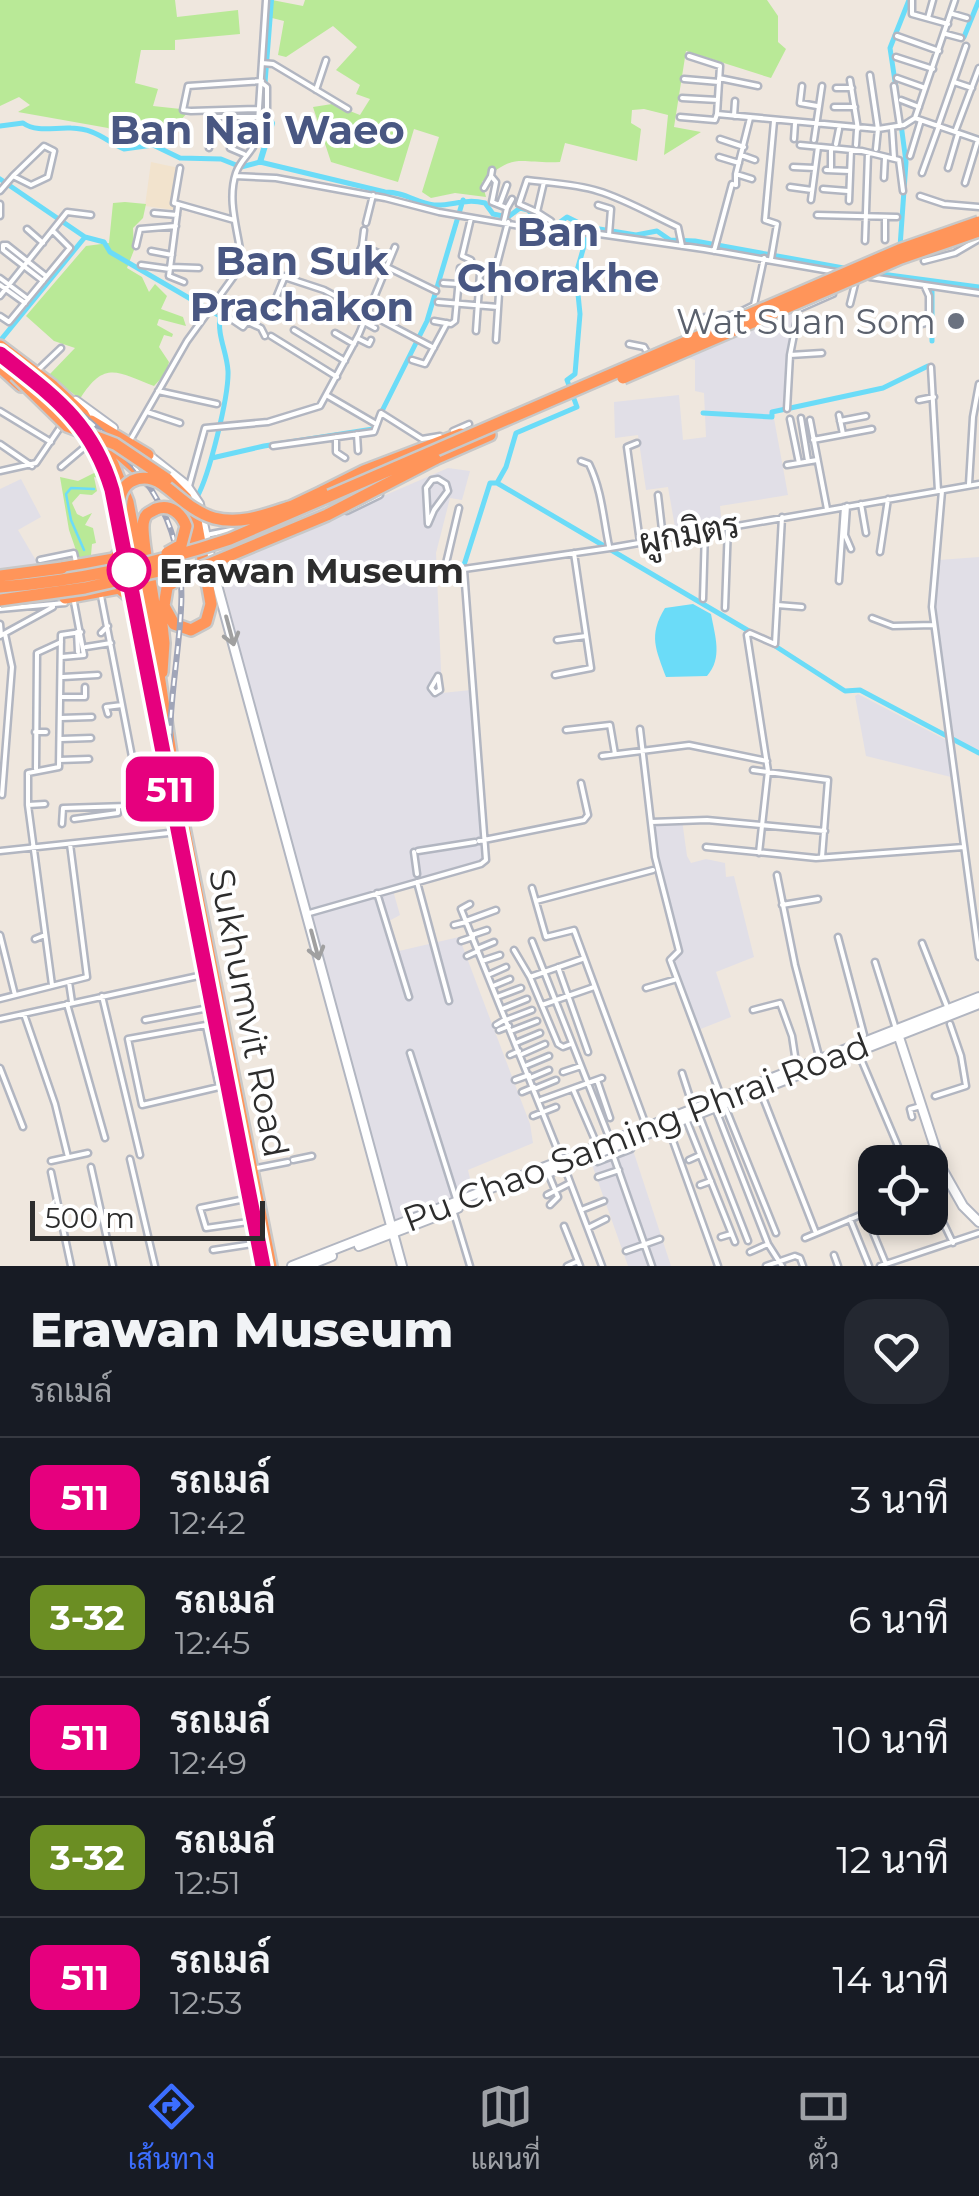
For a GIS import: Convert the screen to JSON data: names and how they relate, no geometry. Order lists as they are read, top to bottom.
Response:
{
  "streets": {
    "highway": ["Sukhumvit Road"],
    "main road": ["Pu Chao Saming Phrai Road"],
    "street": ["ผูกมิตร"]
  },
  "districts": ["Ban Nai Waeo", "Ban Chorakhe", "Ban Suk Prachakon"],
  "places": ["Wat Suan Som", "Erawan Museum"],
  "lines": ["bus line 511"],
  "scale_bar": "500 m",
  "page": {
    "on_map": "511",
    "scale": "500 m",
    "heading": ["Erawan Museum", "รถเมล์"],
    "list": [
      {
        "mark": "511",
        "name": "รถเมล์",
        "note": "12:42",
        "value": "3 นาที"
      },
      {
        "mark": "3-32",
        "name": "รถเมล์",
        "note": "12:45",
        "value": "6 นาที"
      },
      {
        "mark": "511",
        "name": "รถเมล์",
        "note": "12:49",
        "value": "10 นาที"
      },
      {
        "mark": "3-32",
        "name": "รถเมล์",
        "note": "12:51",
        "value": "12 นาที"
      },
      {
        "mark": "511",
        "name": "รถเมล์",
        "note": "12:53",
        "value": "14 นาที"
      }
    ],
    "tabs": ["เส้นทาง", "แผนที่", "ตั๋ว"]
  }
}
